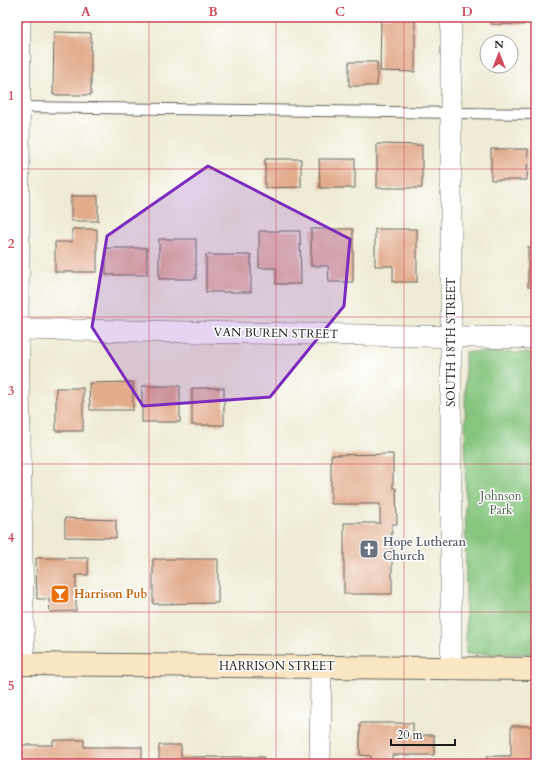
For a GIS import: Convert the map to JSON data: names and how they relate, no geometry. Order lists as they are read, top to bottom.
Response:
{
  "streets": {
    "street": ["VAN BUREN STREET", "SOUTH 18TH STREET", "HARRISON STREET"]
  },
  "crossings": [
    ["VAN BUREN STREET", "SOUTH 18TH STREET"],
    ["SOUTH 18TH STREET", "HARRISON STREET"]
  ],
  "parks": ["Johnson Park"],
  "places": {
    "church": ["Hope Lutheran Church"],
    "bar": ["Harrison Pub"]
  },
  "scale_bar": "20 m",
  "north": "top",
  "grid": {
    "columns": [
      "A",
      "B",
      "C",
      "D"
    ],
    "rows": [
      "1",
      "2",
      "3",
      "4",
      "5"
    ]
  }
}
